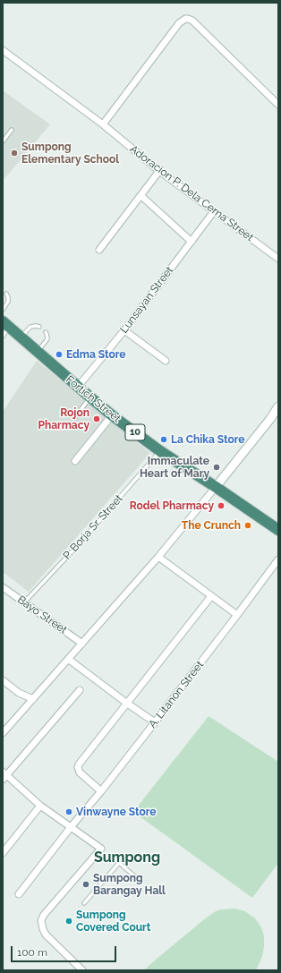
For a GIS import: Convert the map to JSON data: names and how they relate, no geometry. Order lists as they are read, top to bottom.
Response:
{
  "streets": {
    "highway": ["Fortich Street", "10"],
    "street": [
      "Adoracion P. Dela Cerna Street",
      "Lunsayan Street",
      "Bayo Street",
      "A. Litanon Street"
    ],
    "lane": ["P. Borja Sr. Street"]
  },
  "crossings": [
    ["Adoracion P. Dela Cerna Street", "Lunsayan Street"],
    ["Lunsayan Street", "Fortich Street"],
    ["Fortich Street", "P. Borja Sr. Street"],
    ["P. Borja Sr. Street", "Bayo Street"]
  ],
  "districts": ["Sumpong"],
  "places": [
    "Sumpong Elementary School",
    "Edma Store",
    "Rojon Pharmacy",
    "La Chika Store",
    "Immaculate Heart of Mary",
    "Rodel Pharmacy",
    "The Crunch",
    "Vinwayne Store",
    "Sumpong Barangay Hall",
    "Sumpong Covered Court"
  ],
  "scale_bar": "100 m"
}
